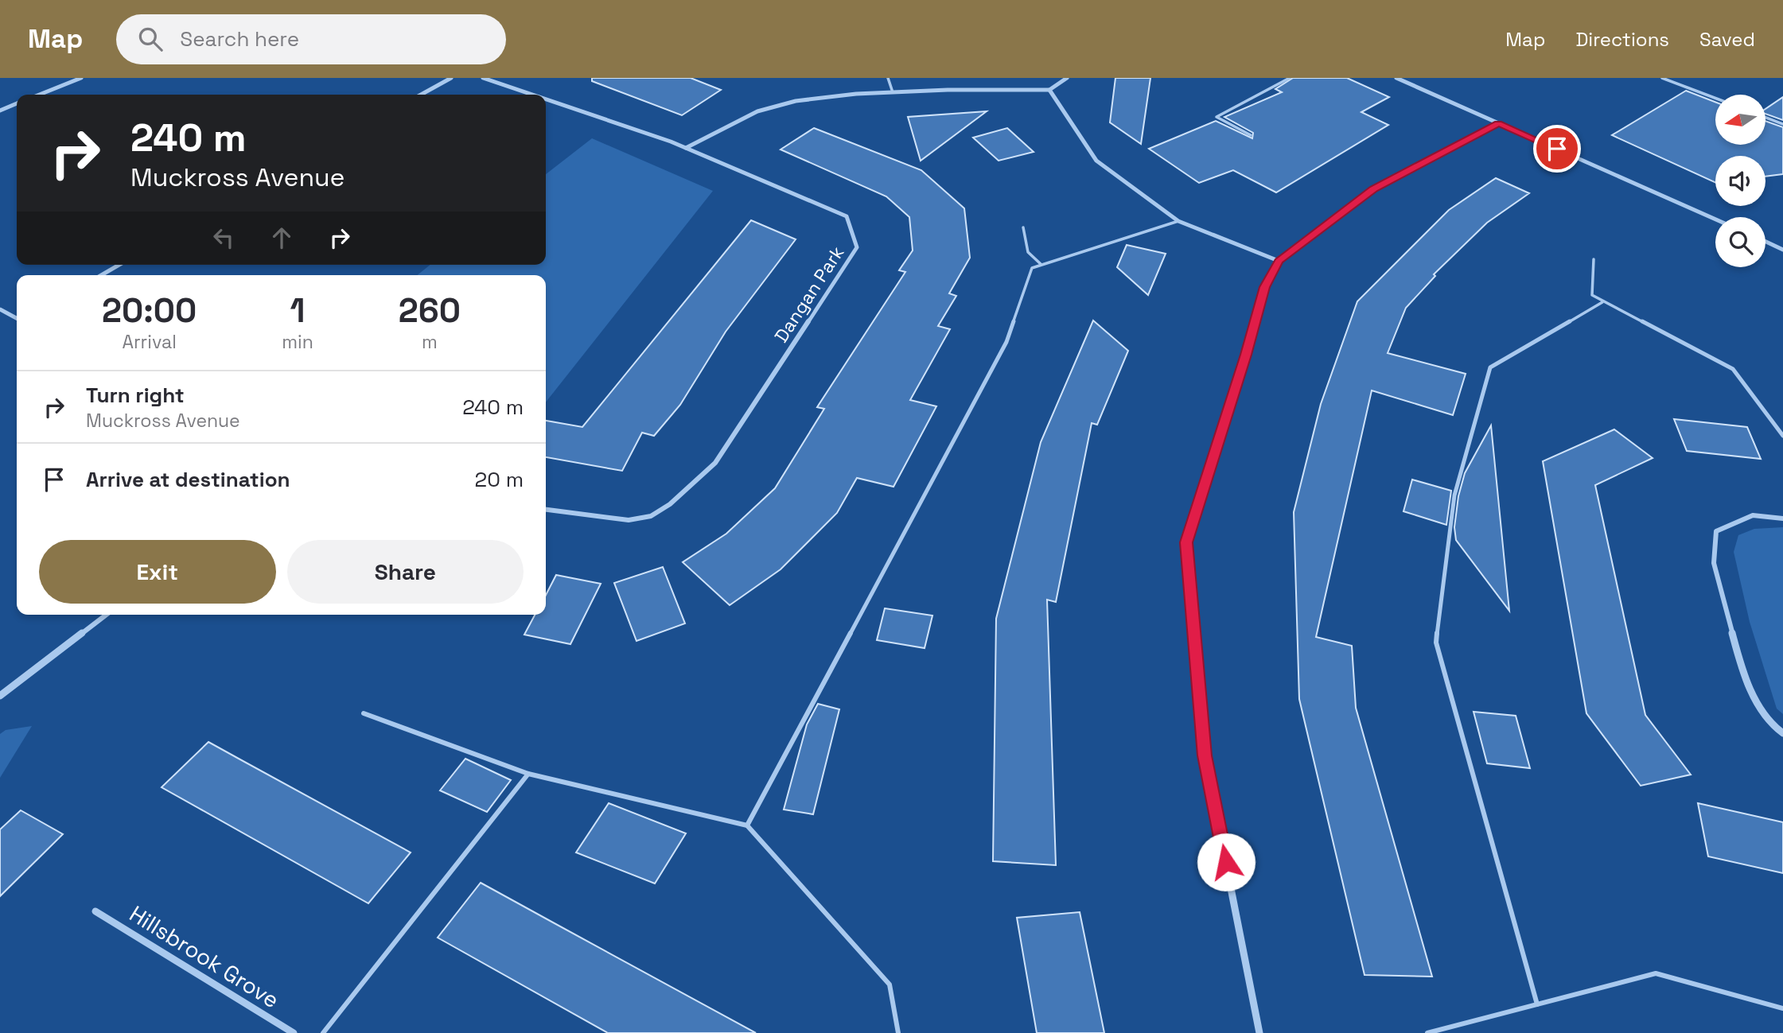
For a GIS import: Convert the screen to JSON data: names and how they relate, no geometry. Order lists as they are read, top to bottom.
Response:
{
  "streets": {
    "street": ["Dangan Park", "Hillsbrook Grove"]
  },
  "north": "left",
  "page": {
    "header": "Map",
    "search": "Search here",
    "nav": ["Map", "Directions", "Saved"],
    "turn": ["240 m", "Muckross Avenue"],
    "eta": [
      "20:00",
      "Arrival",
      "1",
      "min",
      "260",
      "m"
    ],
    "list": [
      {
        "name": "Turn right",
        "note": "Muckross Avenue",
        "value": "240 m"
      },
      {
        "name": "Arrive at destination",
        "value": "20 m"
      }
    ],
    "buttons": ["Exit", "Share"]
  }
}
